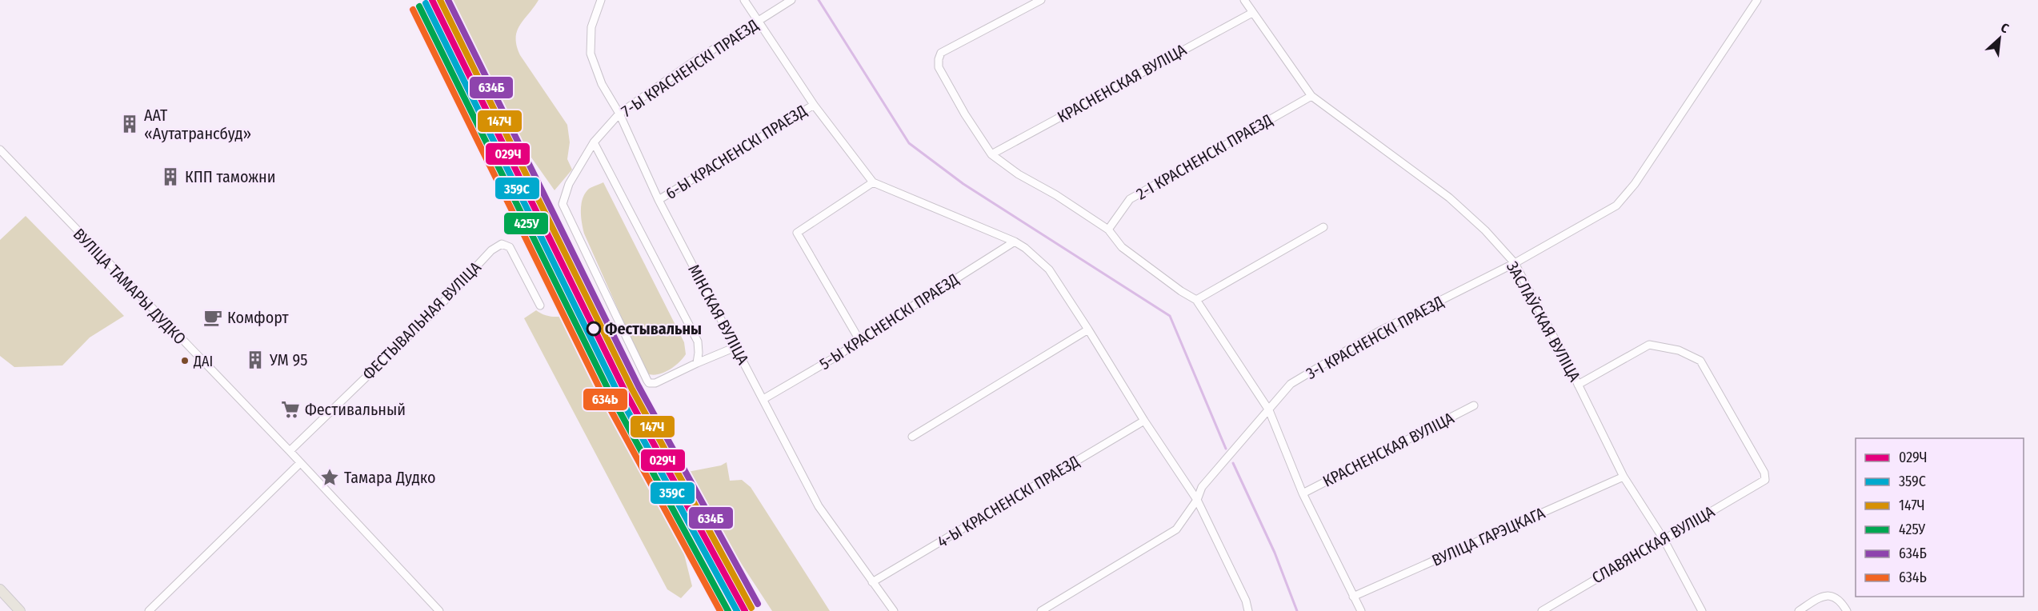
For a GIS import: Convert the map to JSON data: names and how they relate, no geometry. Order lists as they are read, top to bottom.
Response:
{
  "streets": {
    "street": [
      "7-Ы КРАСНЕНСКІ ПРАЕЗД",
      "КРАСНЕНСКАЯ ВУЛІЦА",
      "6-Ы КРАСНЕНСКІ ПРАЕЗД",
      "2-І КРАСНЕНСКІ ПРАЕЗД",
      "ВУЛІЦА ТАМАРЫ ДУДКО",
      "МІНСКАЯ ВУЛІЦА",
      "ФЕСТЫВАЛЬНАЯ ВУЛІЦА",
      "5-Ы КРАСНЕНСКІ ПРАЕЗД",
      "ЗАСЛАЎСКАЯ ВУЛІЦА",
      "3-І КРАСНЕНСКІ ПРАЕЗД",
      "4-Ы КРАСНЕНСКІ ПРАЕЗД",
      "ВУЛІЦА ГАРЭЦКАГА",
      "СЛАВЯНСКАЯ ВУЛІЦА"
    ]
  },
  "crossings": [
    ["7-Ы КРАСНЕНСКІ ПРАЕЗД", "МІНСКАЯ ВУЛІЦА"],
    ["КРАСНЕНСКАЯ ВУЛІЦА", "2-І КРАСНЕНСКІ ПРАЕЗД"],
    ["КРАСНЕНСКАЯ ВУЛІЦА", "ЗАСЛАЎСКАЯ ВУЛІЦА"],
    ["КРАСНЕНСКАЯ ВУЛІЦА", "3-І КРАСНЕНСКІ ПРАЕЗД"],
    ["КРАСНЕНСКАЯ ВУЛІЦА", "ВУЛІЦА ГАРЭЦКАГА"],
    ["6-Ы КРАСНЕНСКІ ПРАЕЗД", "МІНСКАЯ ВУЛІЦА"],
    ["2-І КРАСНЕНСКІ ПРАЕЗД", "ЗАСЛАЎСКАЯ ВУЛІЦА"],
    ["ВУЛІЦА ТАМАРЫ ДУДКО", "ФЕСТЫВАЛЬНАЯ ВУЛІЦА"],
    ["МІНСКАЯ ВУЛІЦА", "5-Ы КРАСНЕНСКІ ПРАЕЗД"],
    ["МІНСКАЯ ВУЛІЦА", "4-Ы КРАСНЕНСКІ ПРАЕЗД"],
    ["ЗАСЛАЎСКАЯ ВУЛІЦА", "3-І КРАСНЕНСКІ ПРАЕЗД"],
    ["ЗАСЛАЎСКАЯ ВУЛІЦА", "ВУЛІЦА ГАРЭЦКАГА"],
    ["ЗАСЛАЎСКАЯ ВУЛІЦА", "СЛАВЯНСКАЯ ВУЛІЦА"]
  ],
  "places": {
    "building": ["ААТ «Аутатрансбуд»", "КПП таможни", "УМ 95"],
    "cafe": ["Комфорт"],
    "other": ["Фестывальны", "ДАІ"],
    "supermarket": ["Фестивальный"],
    "place": ["Тамара Дудко"]
  },
  "lines": [
    "transit line 029Ч",
    "transit line 147Ч",
    "transit line 634Б",
    "transit line 359С",
    "transit line 425У",
    "transit line 634Ь"
  ],
  "legend": [
    "029Ч",
    "359С",
    "147Ч",
    "425У",
    "634Б",
    "634Ь"
  ],
  "north": "top right"
}
